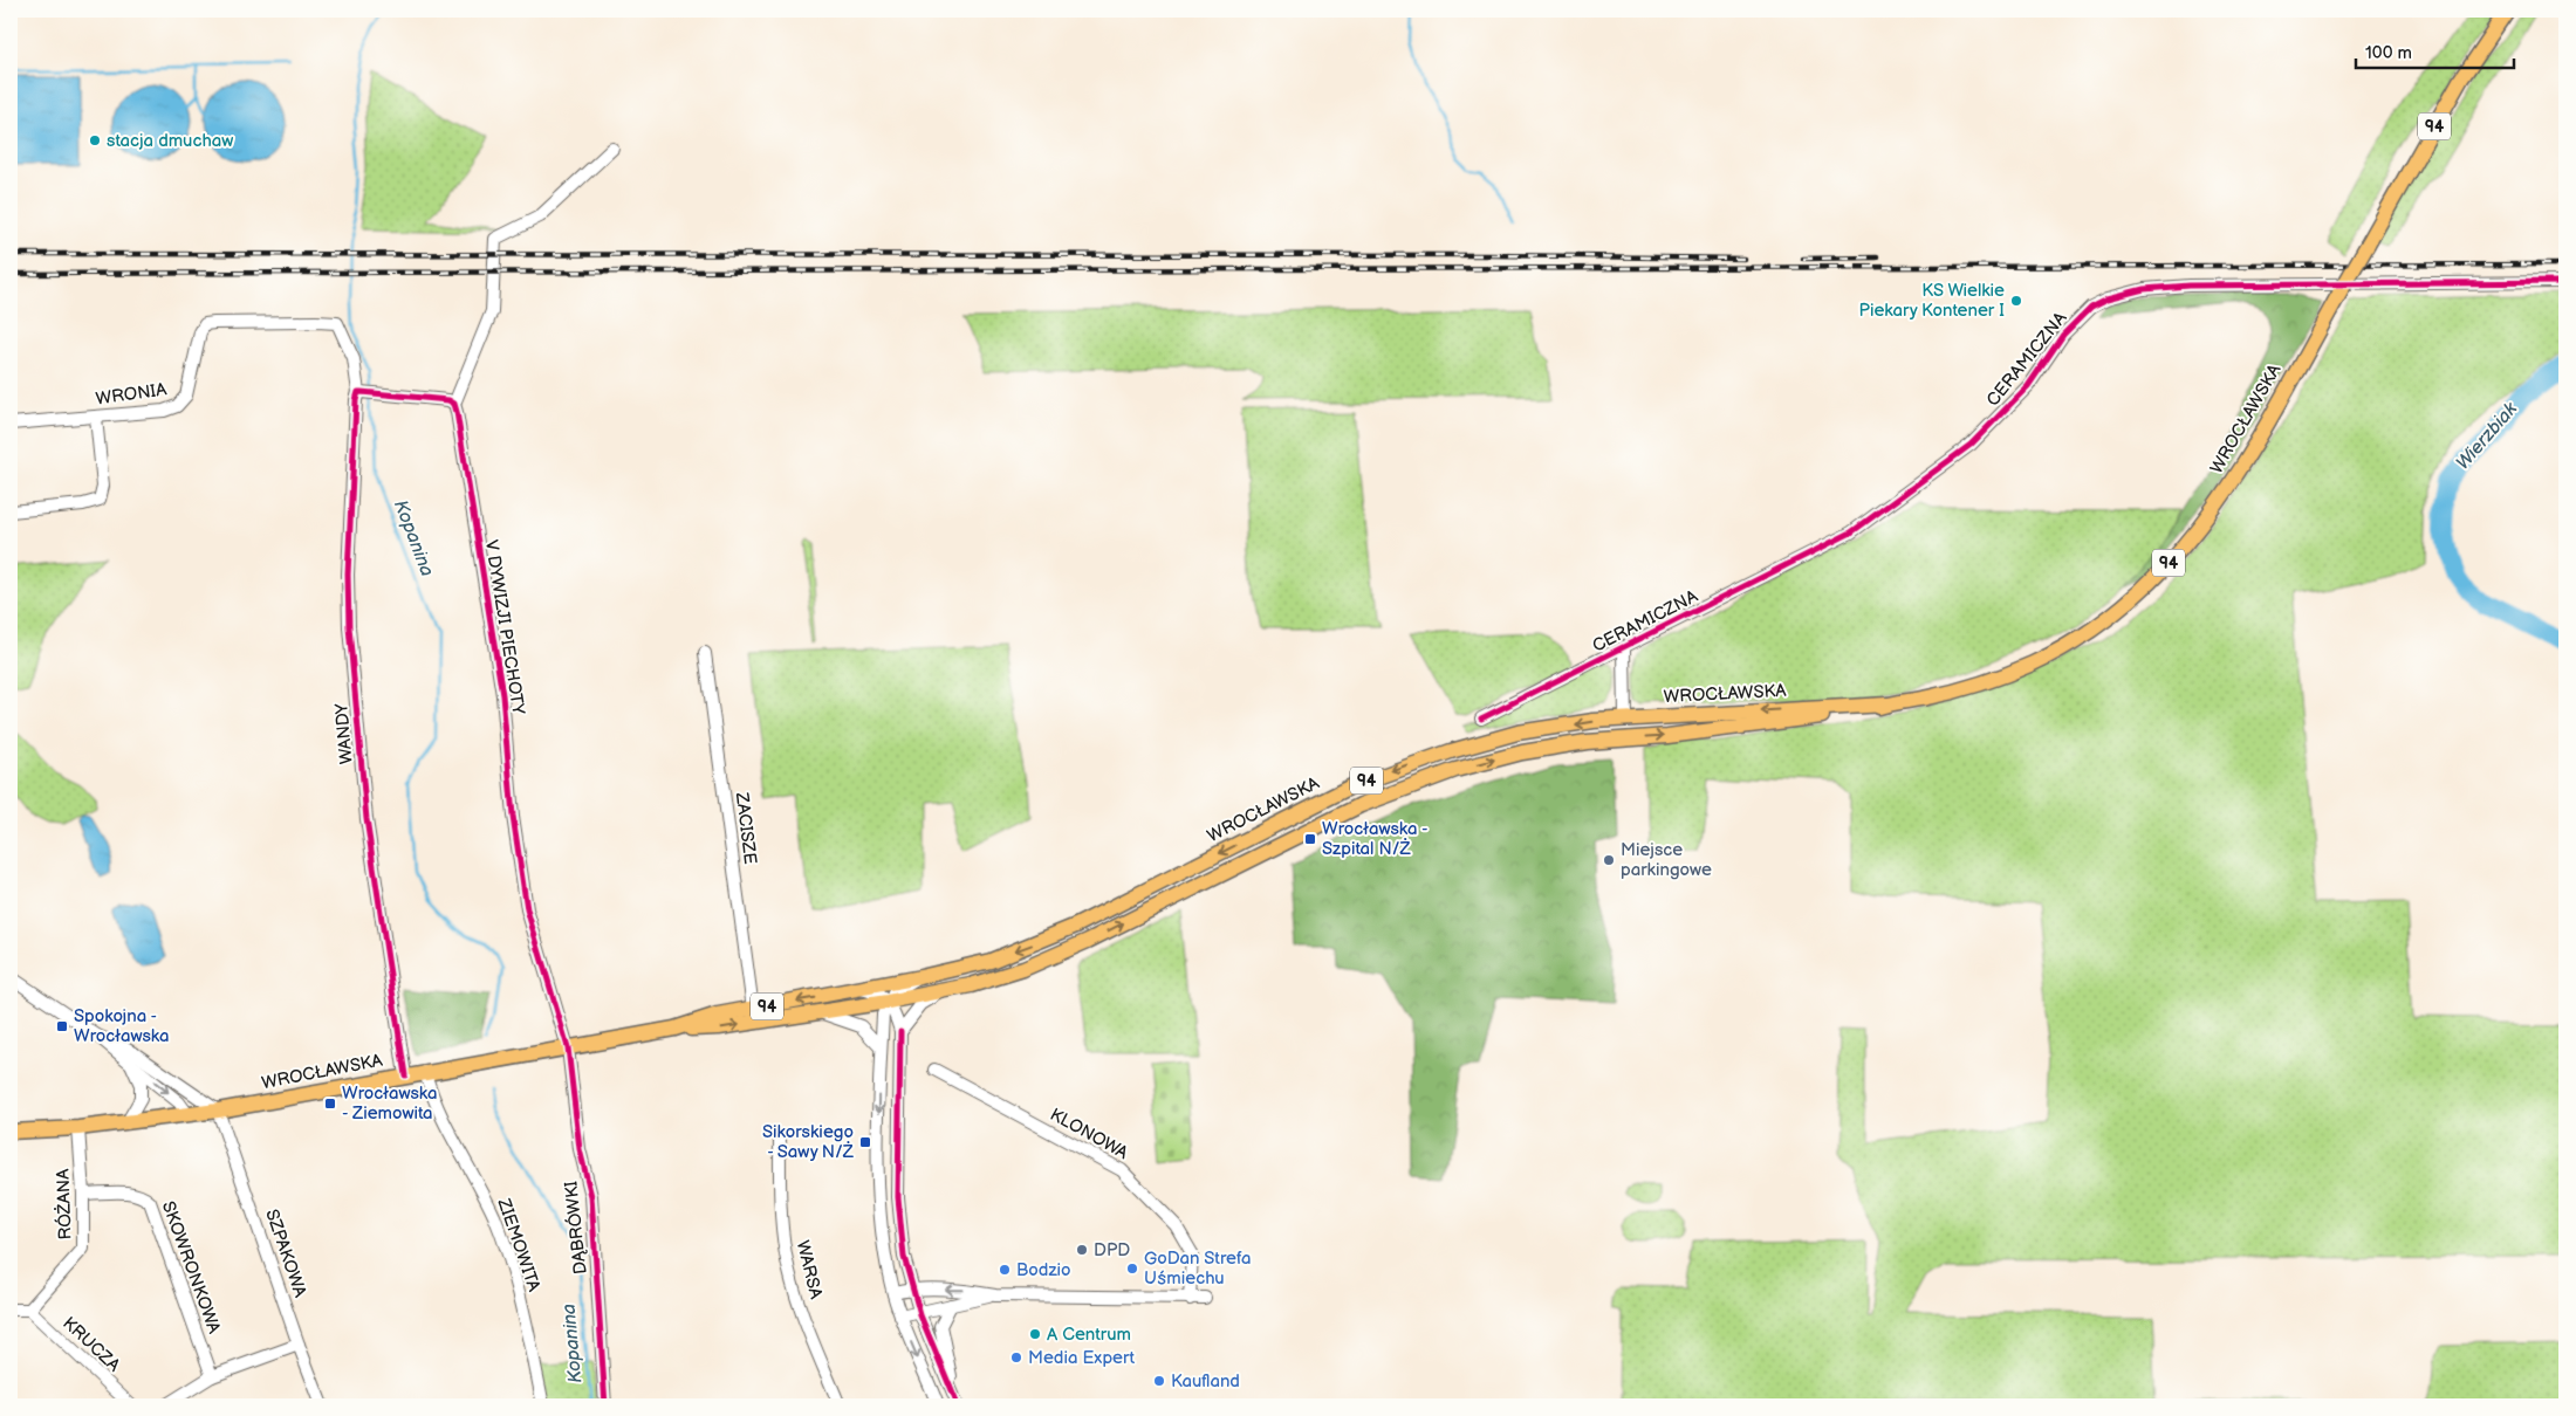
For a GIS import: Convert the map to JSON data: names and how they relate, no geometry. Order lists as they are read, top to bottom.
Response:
{
  "streets": {
    "main road": ["94", "WROCŁAWSKA"],
    "street": [
      "CERAMICZNA",
      "WRONIA",
      "V DYWIZJI PIECHOTY",
      "WANDY",
      "ZACISZE",
      "KLONOWA",
      "RÓŻANA",
      "DĄBRÓWKI",
      "ZIEMOWITA",
      "SZPAKOWA",
      "SKOWRONKOWA",
      "WARSA",
      "KRUCZA"
    ]
  },
  "crossings": [
    ["WRONIA", "WANDY"],
    ["WROCŁAWSKA", "V DYWIZJI PIECHOTY"],
    ["WROCŁAWSKA", "WANDY"],
    ["WROCŁAWSKA", "ZACISZE"],
    ["WROCŁAWSKA", "RÓŻANA"],
    ["WROCŁAWSKA", "DĄBRÓWKI"],
    ["WROCŁAWSKA", "ZIEMOWITA"],
    ["WROCŁAWSKA", "SZPAKOWA"],
    ["V DYWIZJI PIECHOTY", "DĄBRÓWKI"],
    ["RÓŻANA", "SKOWRONKOWA"],
    ["RÓŻANA", "KRUCZA"]
  ],
  "water": ["Wierzbiak", "Kopanina"],
  "places": {
    "other": [
      "stacja dmuchaw",
      "KS Wielkie Piekary Kontener I",
      "Miejsce parkingowe",
      "DPD",
      "GoDan Strefa Uśmiechu",
      "Bodzio",
      "A Centrum",
      "Media Expert",
      "Kaufland"
    ],
    "transit": [
      "Wrocławska - Szpital N/Ż",
      "Spokojna - Wrocławska",
      "Wrocławska - Ziemowita",
      "Sikorskiego - Sawy N/Ż"
    ]
  },
  "scale_bar": "100 m"
}
